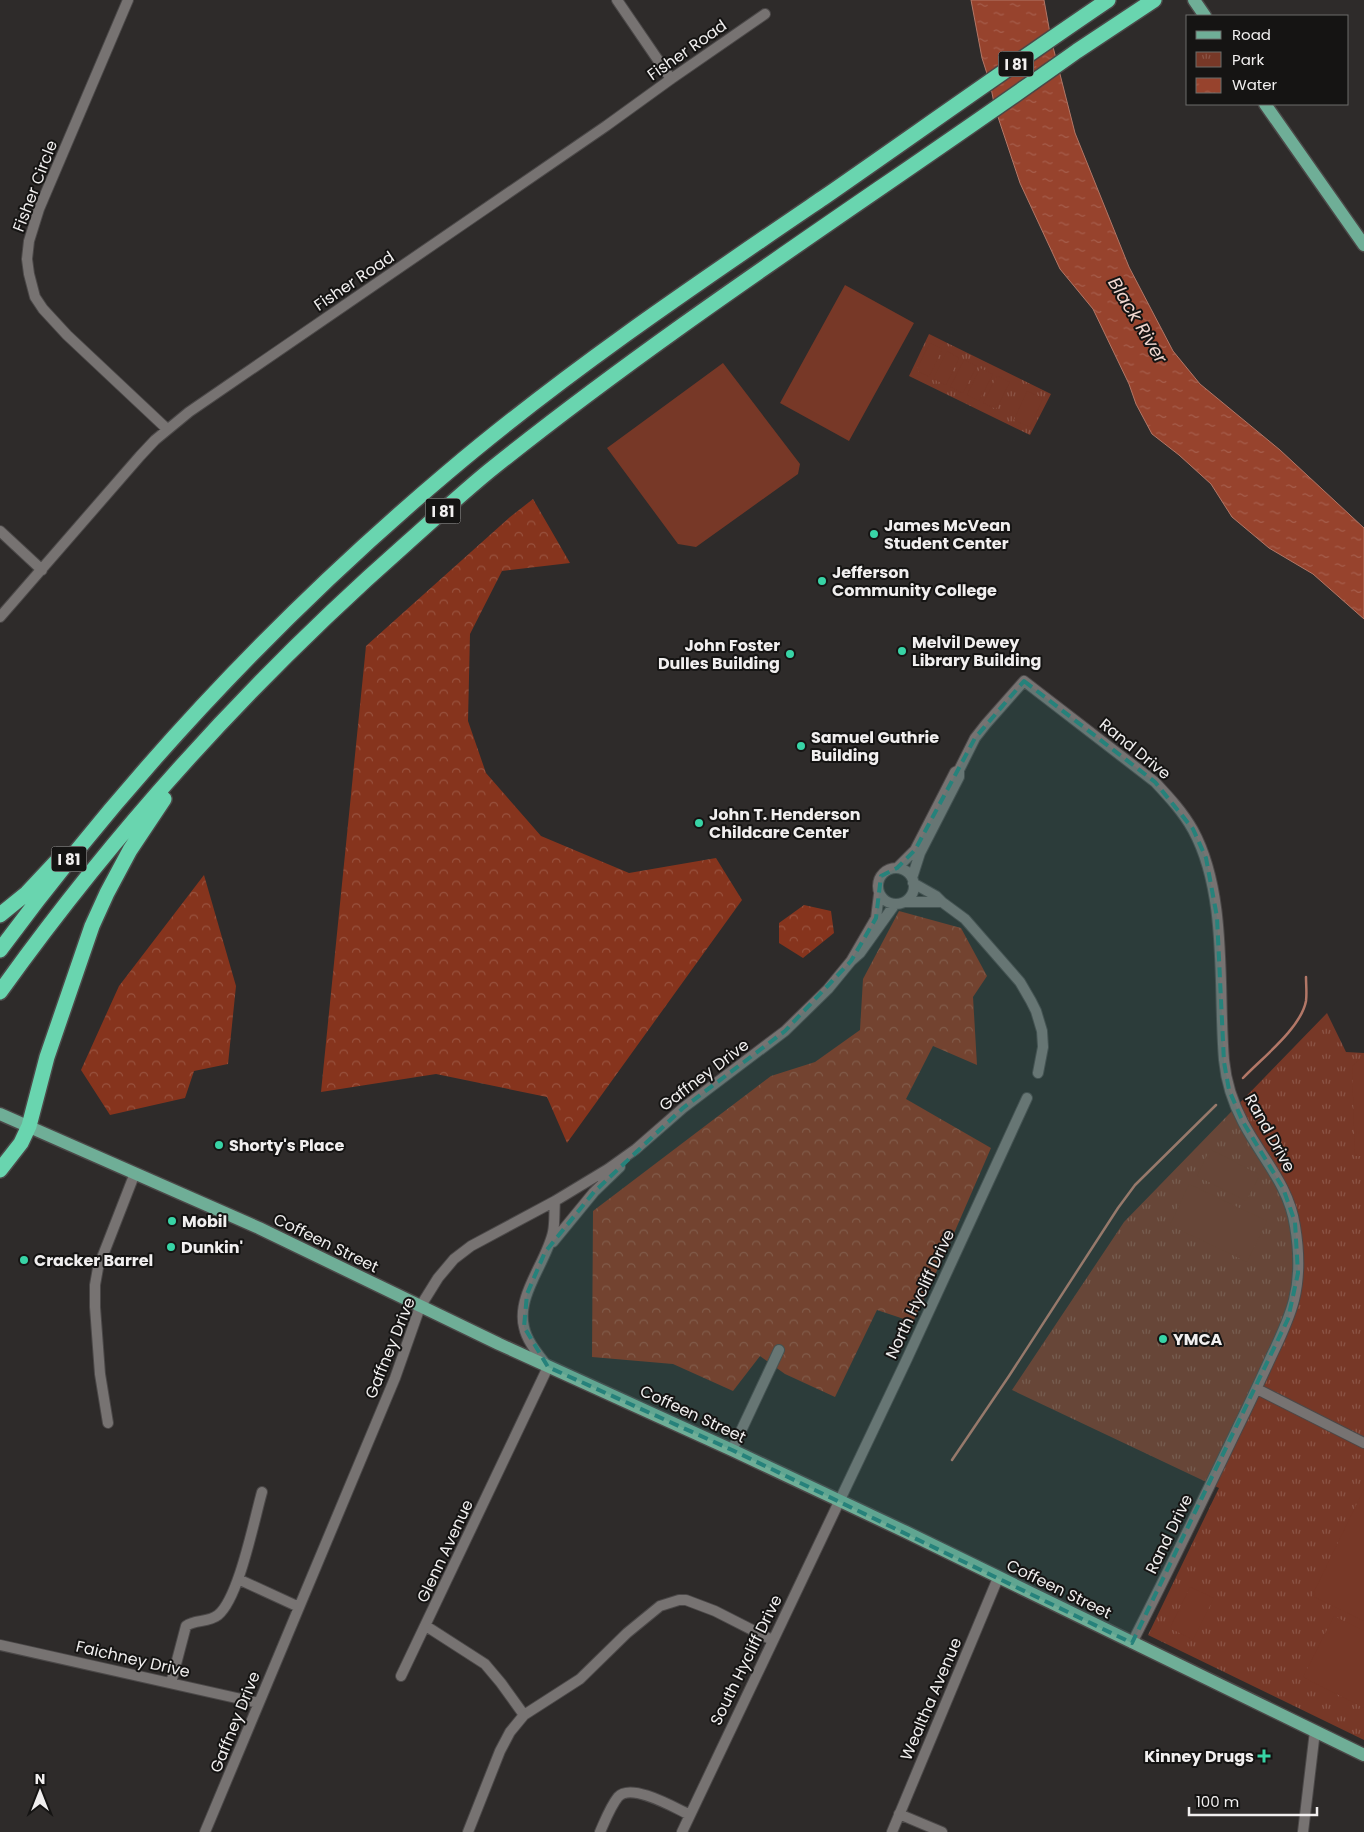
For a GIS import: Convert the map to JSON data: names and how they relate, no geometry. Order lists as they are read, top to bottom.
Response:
{
  "streets": {
    "highway": ["I 81"],
    "main road": ["Coffeen Street"],
    "street": [
      "Fisher Road",
      "Fisher Circle",
      "Rand Drive",
      "Gaffney Drive",
      "North Hycliff Drive",
      "Glenn Avenue",
      "Faichney Drive",
      "South Hycliff Drive",
      "Wealtha Avenue"
    ]
  },
  "crossings": [
    ["Fisher Road", "Fisher Circle"],
    ["Rand Drive", "Coffeen Street"],
    ["Gaffney Drive", "Coffeen Street"],
    ["Gaffney Drive", "Faichney Drive"],
    ["Coffeen Street", "North Hycliff Drive"],
    ["Coffeen Street", "Glenn Avenue"],
    ["Coffeen Street", "South Hycliff Drive"],
    ["Coffeen Street", "Wealtha Avenue"],
    ["North Hycliff Drive", "South Hycliff Drive"]
  ],
  "water": ["Black River"],
  "places": {
    "other": [
      "James McVean Student Center",
      "Jefferson Community College",
      "Melvil Dewey Library Building",
      "John Foster Dulles Building",
      "Samuel Guthrie Building",
      "John T. Henderson Childcare Center",
      "Shorty's Place",
      "Mobil",
      "Dunkin'",
      "Cracker Barrel",
      "YMCA"
    ],
    "health": ["Kinney Drugs"]
  },
  "legend": ["Road", "Park", "Water"],
  "scale_bar": "100 m",
  "north": "top"
}
